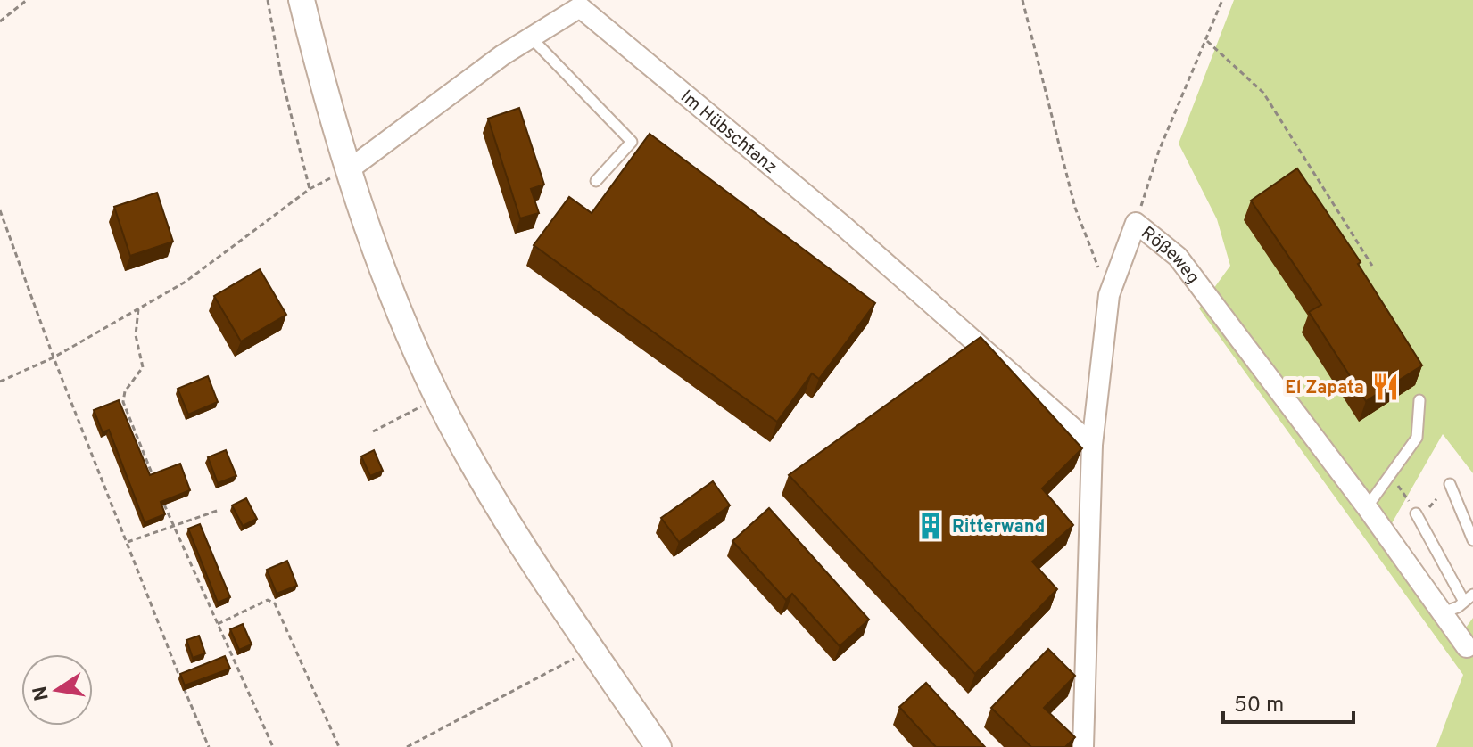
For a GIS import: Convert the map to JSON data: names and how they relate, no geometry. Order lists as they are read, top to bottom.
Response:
{
  "streets": {
    "street": ["Im Hübschtanz", "Rößeweg"]
  },
  "crossings": [
    ["Im Hübschtanz", "Rößeweg"]
  ],
  "places": {
    "restaurant": ["El Zapata"],
    "building": ["Ritterwand"]
  },
  "scale_bar": "50 m",
  "north": "left"
}
